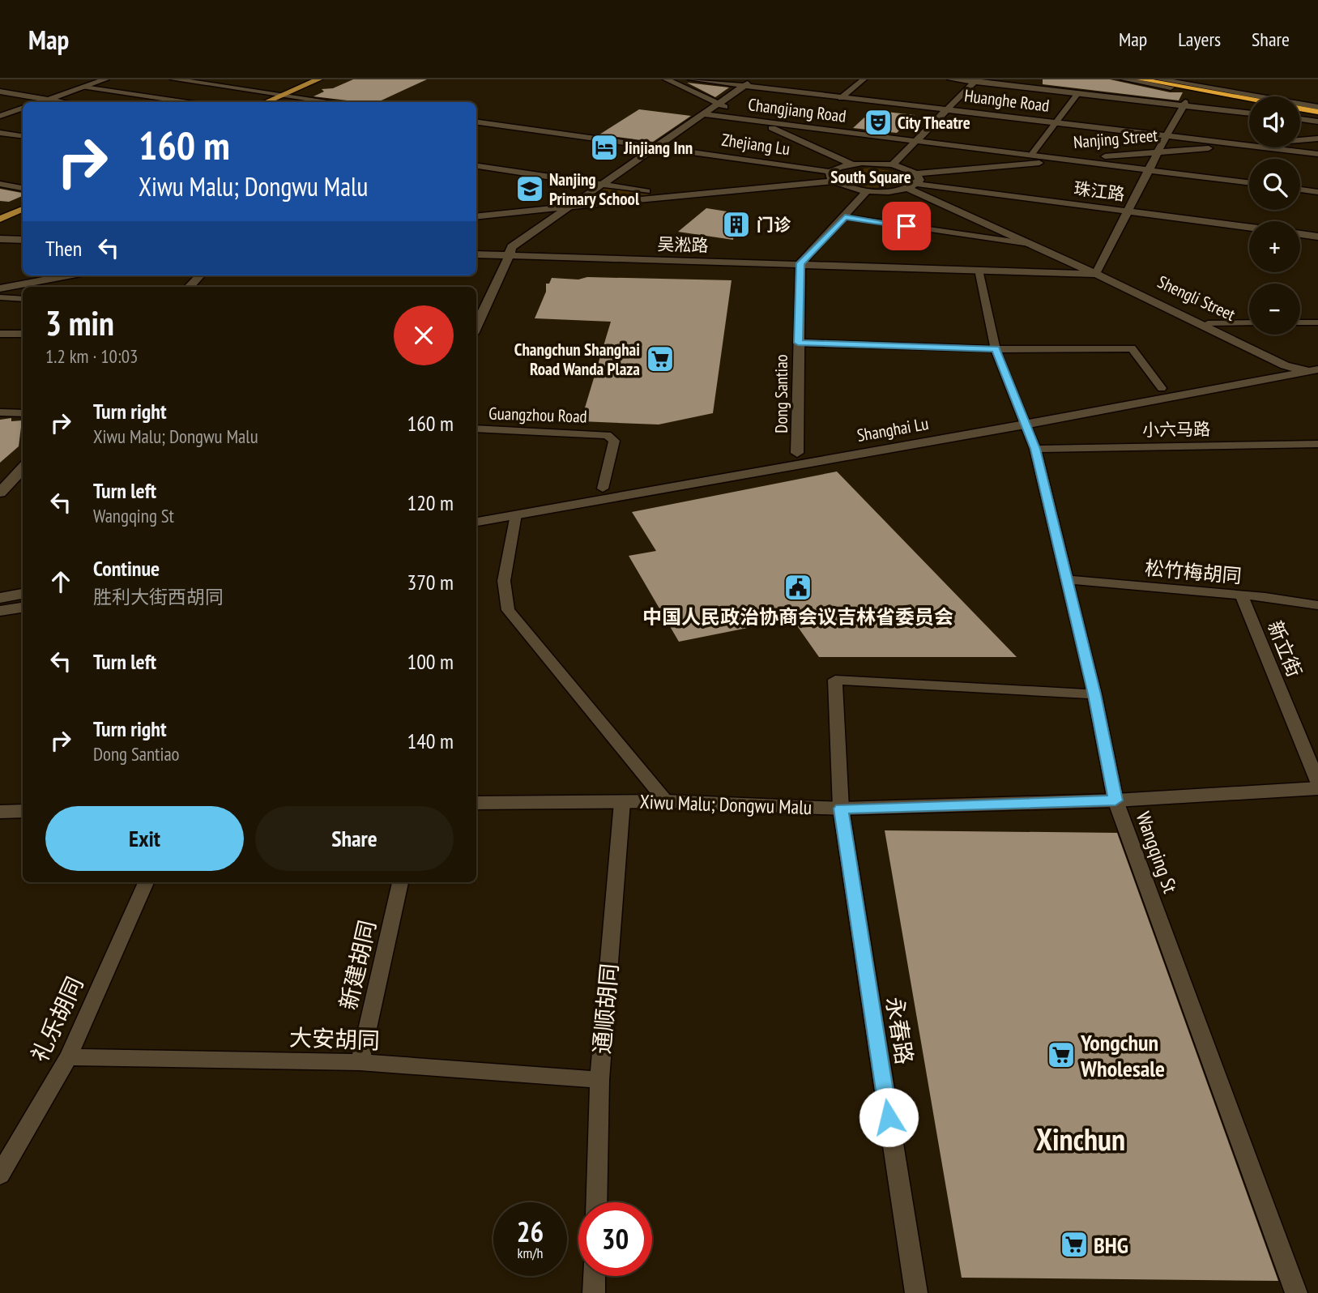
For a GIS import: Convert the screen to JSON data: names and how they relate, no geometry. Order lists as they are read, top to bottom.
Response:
{
  "streets": {
    "street": [
      "Huanghe Road",
      "Changjiang Road",
      "Nanjing Street",
      "Zhejiang Lu",
      "珠江路",
      "吴淞路",
      "Shengli Street",
      "Dong Santiao",
      "Guangzhou Road",
      "Shanghai Lu",
      "小六马路",
      "松竹梅胡同",
      "新立街",
      "Xiwu Malu; Dongwu Malu",
      "Wangqing St",
      "新建胡同",
      "通顺胡同",
      "礼乐胡同",
      "永春路",
      "大安胡同"
    ]
  },
  "crossings": [
    ["Huanghe Road", "Nanjing Street"],
    ["Changjiang Road", "Nanjing Street"],
    ["Nanjing Street", "珠江路"],
    ["Nanjing Street", "Shengli Street"],
    ["珠江路", "Shengli Street"],
    ["吴淞路", "Shengli Street"],
    ["吴淞路", "Dong Santiao"],
    ["吴淞路", "Wangqing St"],
    ["Shengli Street", "Shanghai Lu"],
    ["Dong Santiao", "Shanghai Lu"],
    ["Guangzhou Road", "Shanghai Lu"],
    ["Shanghai Lu", "Wangqing St"],
    ["小六马路", "Wangqing St"],
    ["松竹梅胡同", "新立街"],
    ["松竹梅胡同", "Wangqing St"],
    ["Xiwu Malu; Dongwu Malu", "Wangqing St"],
    ["Xiwu Malu; Dongwu Malu", "通顺胡同"],
    ["Xiwu Malu; Dongwu Malu", "永春路"],
    ["Wangqing St", "永春路"],
    ["新建胡同", "大安胡同"],
    ["通顺胡同", "大安胡同"],
    ["礼乐胡同", "大安胡同"]
  ],
  "districts": ["South Square", "Xinchun"],
  "places": {
    "theatre": ["City Theatre"],
    "hotel": ["Jinjiang Inn"],
    "school or university": ["Nanjing Primary School"],
    "building": ["门诊"],
    "supermarket": ["Changchun Shanghai Road Wanda Plaza", "Yongchun Wholesale", "BHG"],
    "public building": ["中国人民政治协商会议吉林省委员会"]
  },
  "page": {
    "header": "Map",
    "nav": ["Map", "Layers", "Share"],
    "map_buttons": ["+", "−"],
    "turn": ["160 m", "Xiwu Malu; Dongwu Malu"],
    "then": "Then",
    "heading": ["3 min", "1.2 km · 10:03"],
    "list": [
      {
        "name": "Turn right",
        "note": "Xiwu Malu; Dongwu Malu",
        "value": "160 m"
      },
      {
        "name": "Turn left",
        "note": "Wangqing St",
        "value": "120 m"
      },
      {
        "name": "Continue",
        "note": "胜利大街西胡同",
        "value": "370 m"
      },
      {
        "name": "Turn left",
        "value": "100 m"
      },
      {
        "name": "Turn right",
        "note": "Dong Santiao",
        "value": "140 m"
      }
    ],
    "buttons": ["Exit", "Share"],
    "speed": "26 km/h",
    "limit": "30"
  }
}
